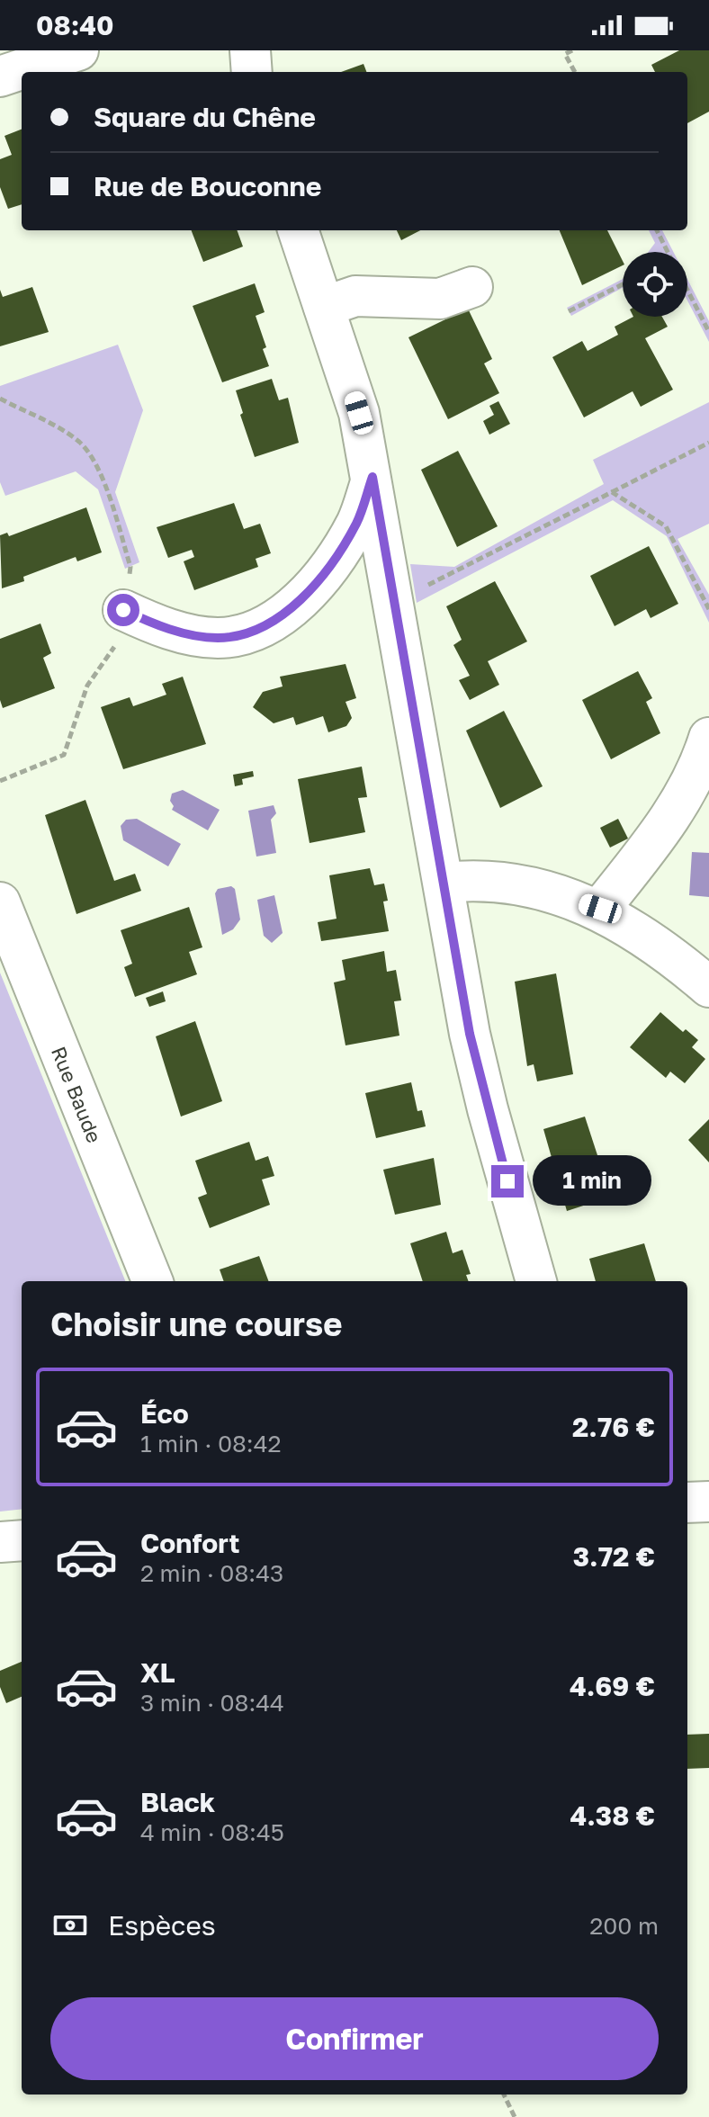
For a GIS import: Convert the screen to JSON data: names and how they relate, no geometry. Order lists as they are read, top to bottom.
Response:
{
  "streets": {
    "street": ["Rue Baude"]
  },
  "page": {
    "status": "08:40",
    "banner": ["Square du Chêne", "Rue de Bouconne"],
    "bubble": "1 min",
    "heading": "Choisir une course",
    "list": [
      {
        "name": "Éco",
        "note": "1 min · 08:42",
        "value": "2.76 €"
      },
      {
        "name": "Confort",
        "note": "2 min · 08:43",
        "value": "3.72 €"
      },
      {
        "name": "XL",
        "note": "3 min · 08:44",
        "value": "4.69 €"
      },
      {
        "name": "Black",
        "note": "4 min · 08:45",
        "value": "4.38 €"
      }
    ],
    "pay": ["Espèces", "200 m"],
    "buttons": "Confirmer"
  }
}
